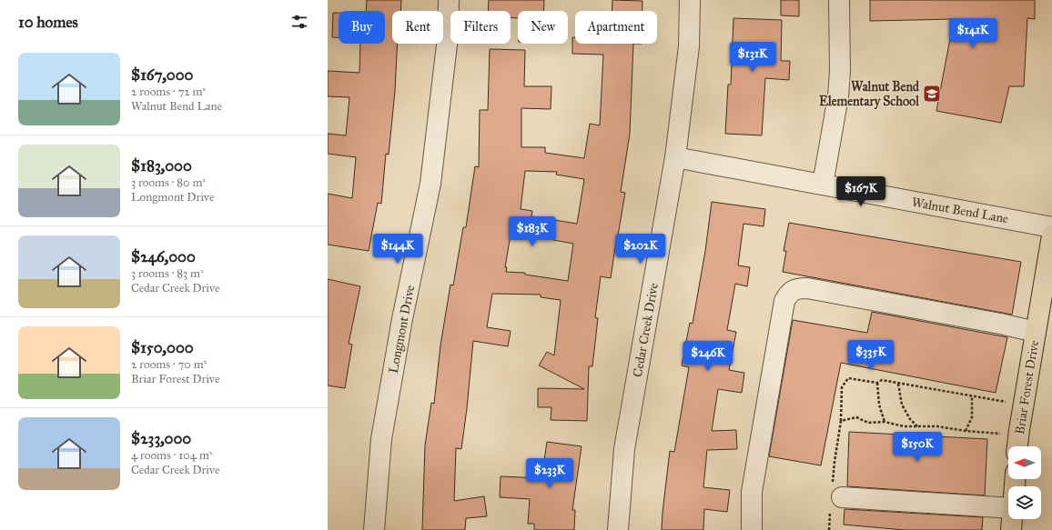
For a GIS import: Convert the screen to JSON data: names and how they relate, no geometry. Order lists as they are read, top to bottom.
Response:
{
  "streets": {
    "main road": ["Briar Forest Drive"],
    "street": ["Walnut Bend Lane", "Longmont Drive", "Cedar Creek Drive"]
  },
  "crossings": [
    ["Walnut Bend Lane", "Cedar Creek Drive"]
  ],
  "places": {
    "school or university": ["Walnut Bend Elementary School"]
  },
  "north": "left",
  "page": {
    "heading": "10 homes",
    "chip": [
      "Buy",
      "Rent",
      "Filters",
      "New",
      "Apartment"
    ],
    "price": [
      "$141K",
      "$131K",
      "$167K",
      "$183K",
      "$144K",
      "$202K",
      "$335K",
      "$246K",
      "$150K",
      "$233K"
    ],
    "list": [
      {
        "name": "$167,000",
        "note": "2 rooms · 72 m² · Walnut Bend Lane"
      },
      {
        "name": "$183,000",
        "note": "3 rooms · 80 m² · Longmont Drive"
      },
      {
        "name": "$246,000",
        "note": "3 rooms · 83 m² · Cedar Creek Drive"
      },
      {
        "name": "$150,000",
        "note": "2 rooms · 70 m² · Briar Forest Drive"
      },
      {
        "name": "$233,000",
        "note": "4 rooms · 104 m² · Cedar Creek Drive"
      }
    ]
  }
}
